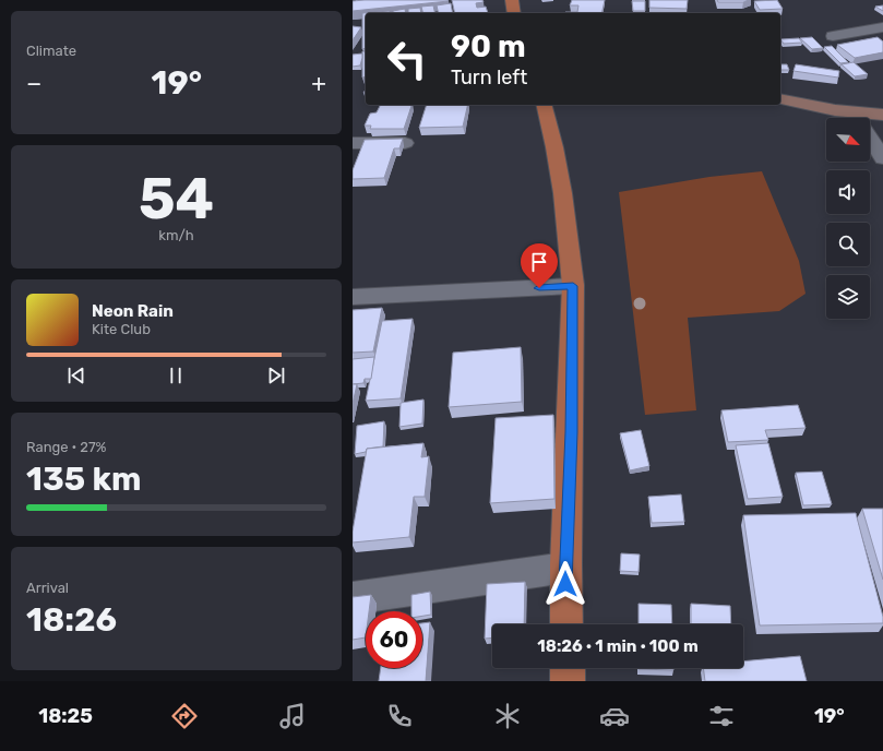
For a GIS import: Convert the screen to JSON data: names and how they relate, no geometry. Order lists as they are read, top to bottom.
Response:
{
  "north": "bottom right",
  "page": {
    "tile": [
      "Climate",
      ["54", "km/h"],
      ["Range · 27%", "135 km"],
      ["Arrival", "18:26"]
    ],
    "turn": ["90 m", "Turn left"],
    "heat": ["−", "19°", "+"],
    "song": ["Neon Rain", "Kite Club"],
    "limit": "60",
    "trip": "18:26 · 1 min · 100 m",
    "tabs": ["18:25", "19°"]
  }
}
